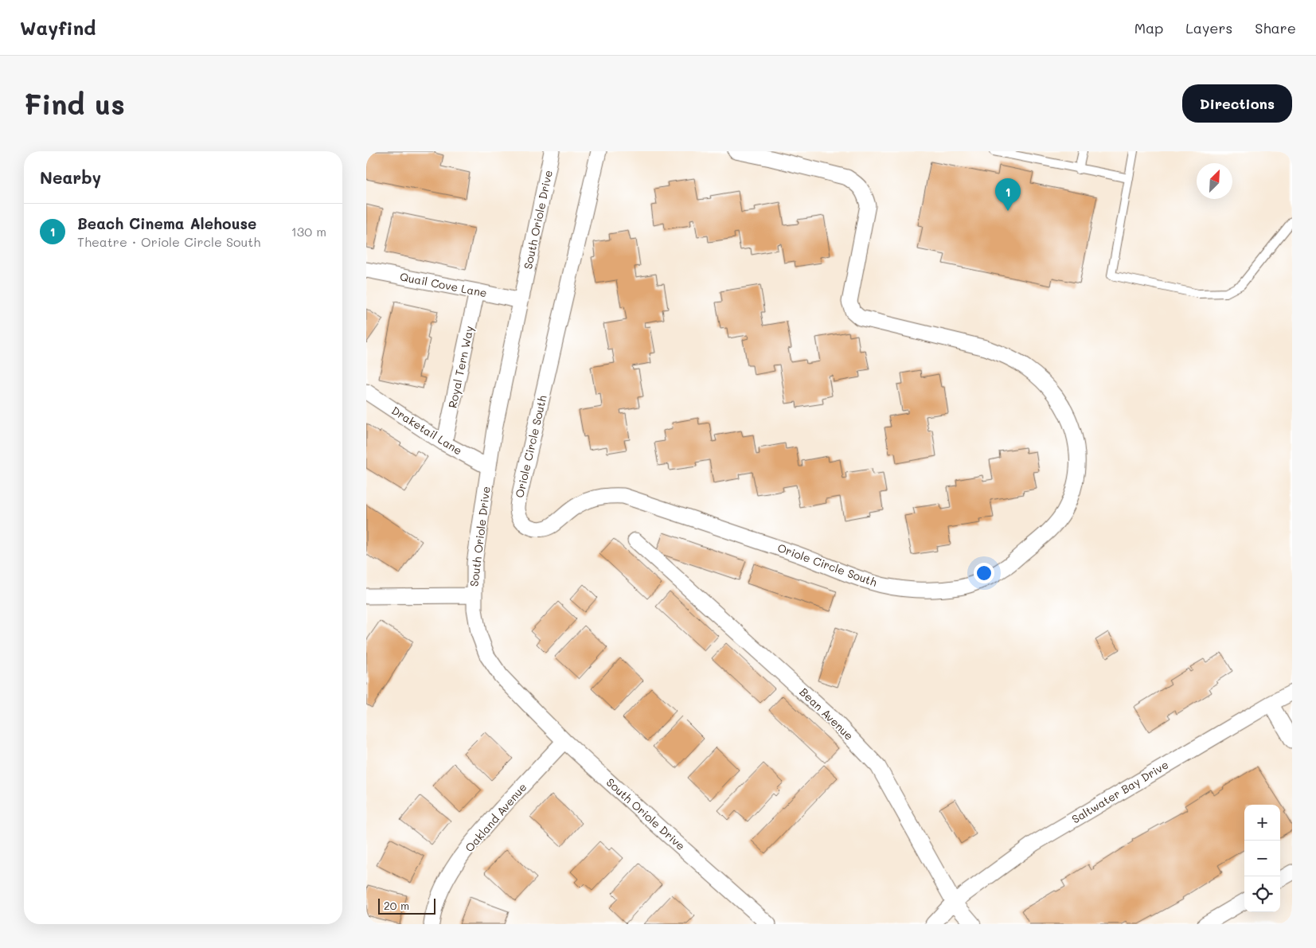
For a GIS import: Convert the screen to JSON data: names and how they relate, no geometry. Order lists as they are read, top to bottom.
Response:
{
  "streets": {
    "street": [
      "South Oriole Drive",
      "Quail Cove Lane",
      "Royal Tern Way",
      "Draketail Lane",
      "Oriole Circle South",
      "Bean Avenue",
      "Saltwater Bay Drive",
      "Oakland Avenue"
    ]
  },
  "crossings": [
    ["South Oriole Drive", "Quail Cove Lane"],
    ["South Oriole Drive", "Draketail Lane"],
    ["South Oriole Drive", "Oakland Avenue"],
    ["Quail Cove Lane", "Royal Tern Way"],
    ["Royal Tern Way", "Draketail Lane"],
    ["Bean Avenue", "Saltwater Bay Drive"]
  ],
  "scale_bar": "20 m",
  "north": "top right",
  "page": {
    "header": "Wayfind",
    "nav": ["Map", "Layers", "Share"],
    "buttons": "Directions",
    "title": "Find us",
    "heading": "Nearby",
    "pins": "1",
    "list": [
      {
        "mark": "1",
        "name": "Beach Cinema Alehouse",
        "note": "Theatre · Oriole Circle South",
        "value": "130 m"
      }
    ],
    "map_buttons": ["+", "−"],
    "scale": "20 m"
  }
}
